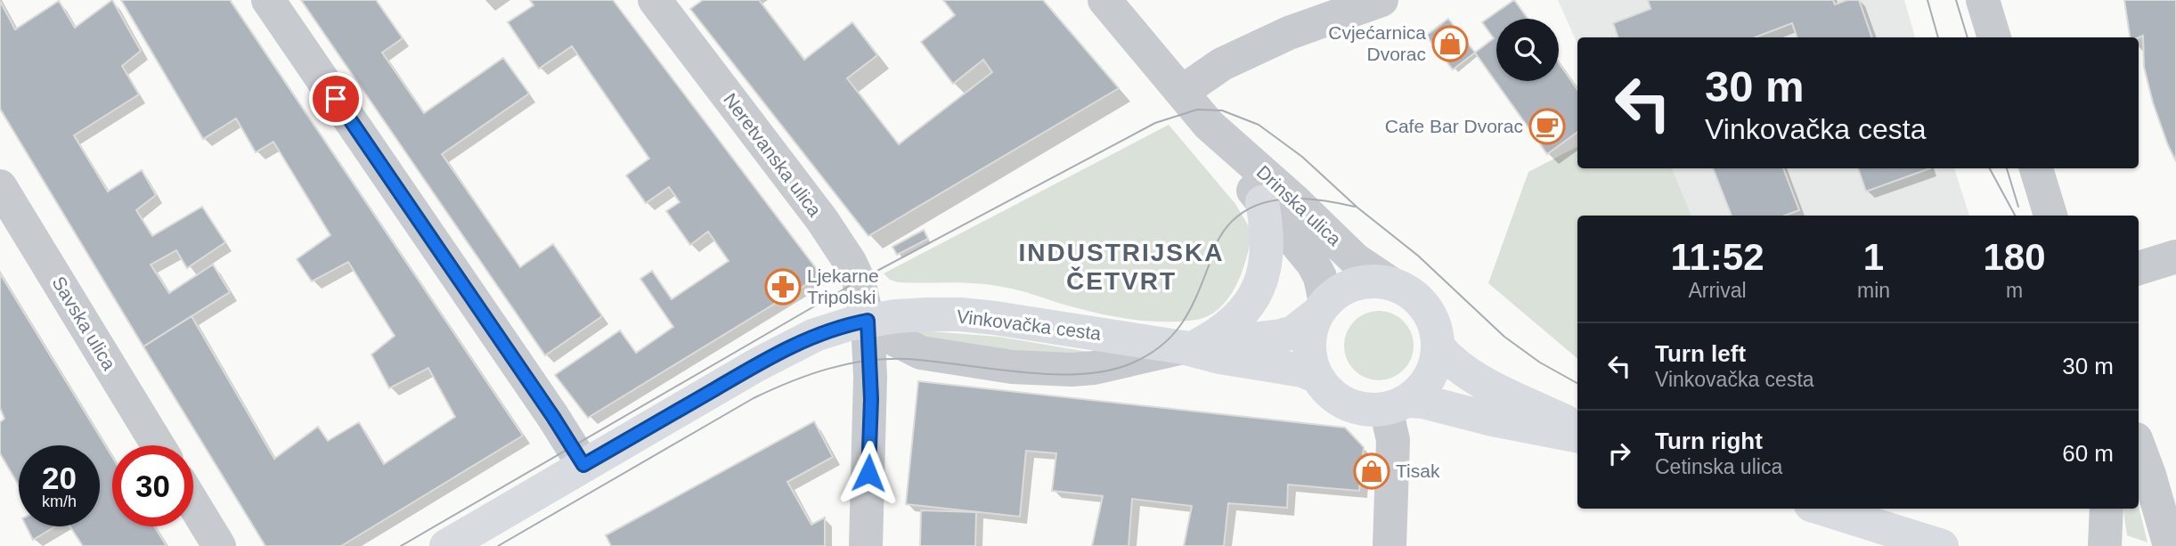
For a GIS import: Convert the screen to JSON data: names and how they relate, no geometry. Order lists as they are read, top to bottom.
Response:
{
  "streets": {
    "main road": ["Vinkovačka cesta"],
    "street": ["Neretvanska ulica", "Drinska ulica", "Savska ulica"]
  },
  "crossings": [
    ["Neretvanska ulica", "Vinkovačka cesta"],
    ["Drinska ulica", "Vinkovačka cesta"]
  ],
  "districts": ["INDUSTRIJSKA ČETVRT"],
  "places": {
    "shop": ["Cvjećarnica Dvorac", "Tisak"],
    "cafe": ["Cafe Bar Dvorac"],
    "pharmacy": ["Ljekarne Tripolski"]
  },
  "page": {
    "turn": ["30 m", "Vinkovačka cesta"],
    "eta": [
      "11:52",
      "Arrival",
      "1",
      "min",
      "180",
      "m"
    ],
    "list": [
      {
        "name": "Turn left",
        "note": "Vinkovačka cesta",
        "value": "30 m"
      },
      {
        "name": "Turn right",
        "note": "Cetinska ulica",
        "value": "60 m"
      }
    ],
    "speed": "20 km/h",
    "limit": "30"
  }
}
